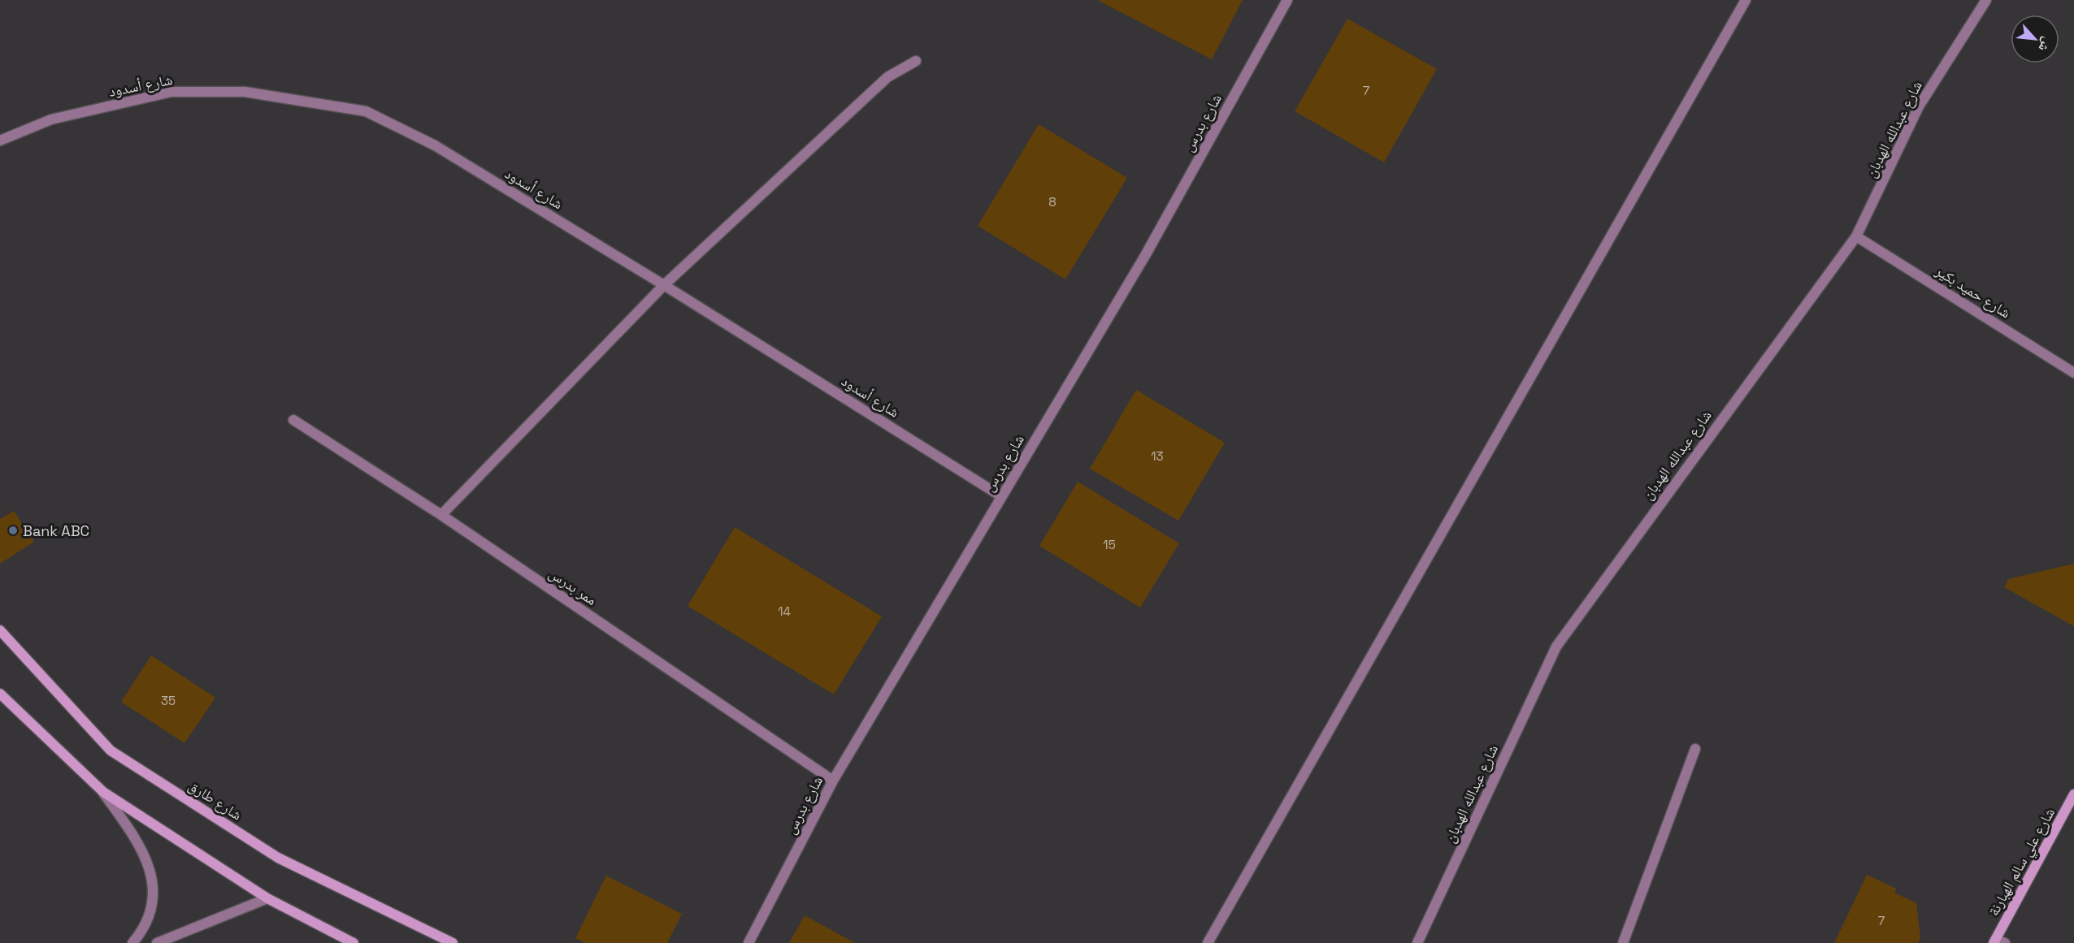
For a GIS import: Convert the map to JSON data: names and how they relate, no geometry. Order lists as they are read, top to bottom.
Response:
{
  "streets": {
    "street": [
      "شارع أسدود",
      "شارع بدرس",
      "شارع عبدالله الهدبان",
      "شارع حميد بكير",
      "ممر بدرس",
      "شارع طارق",
      "شارع علي سالم الهبارنة"
    ]
  },
  "crossings": [
    ["شارع أسدود", "شارع بدرس"],
    ["شارع بدرس", "ممر بدرس"],
    ["شارع عبدالله الهدبان", "شارع حميد بكير"]
  ],
  "places": ["Bank ABC"],
  "house_numbers": [
    "7",
    "8",
    "13",
    "15",
    "14",
    "35",
    "7"
  ],
  "north": "bottom right"
}
